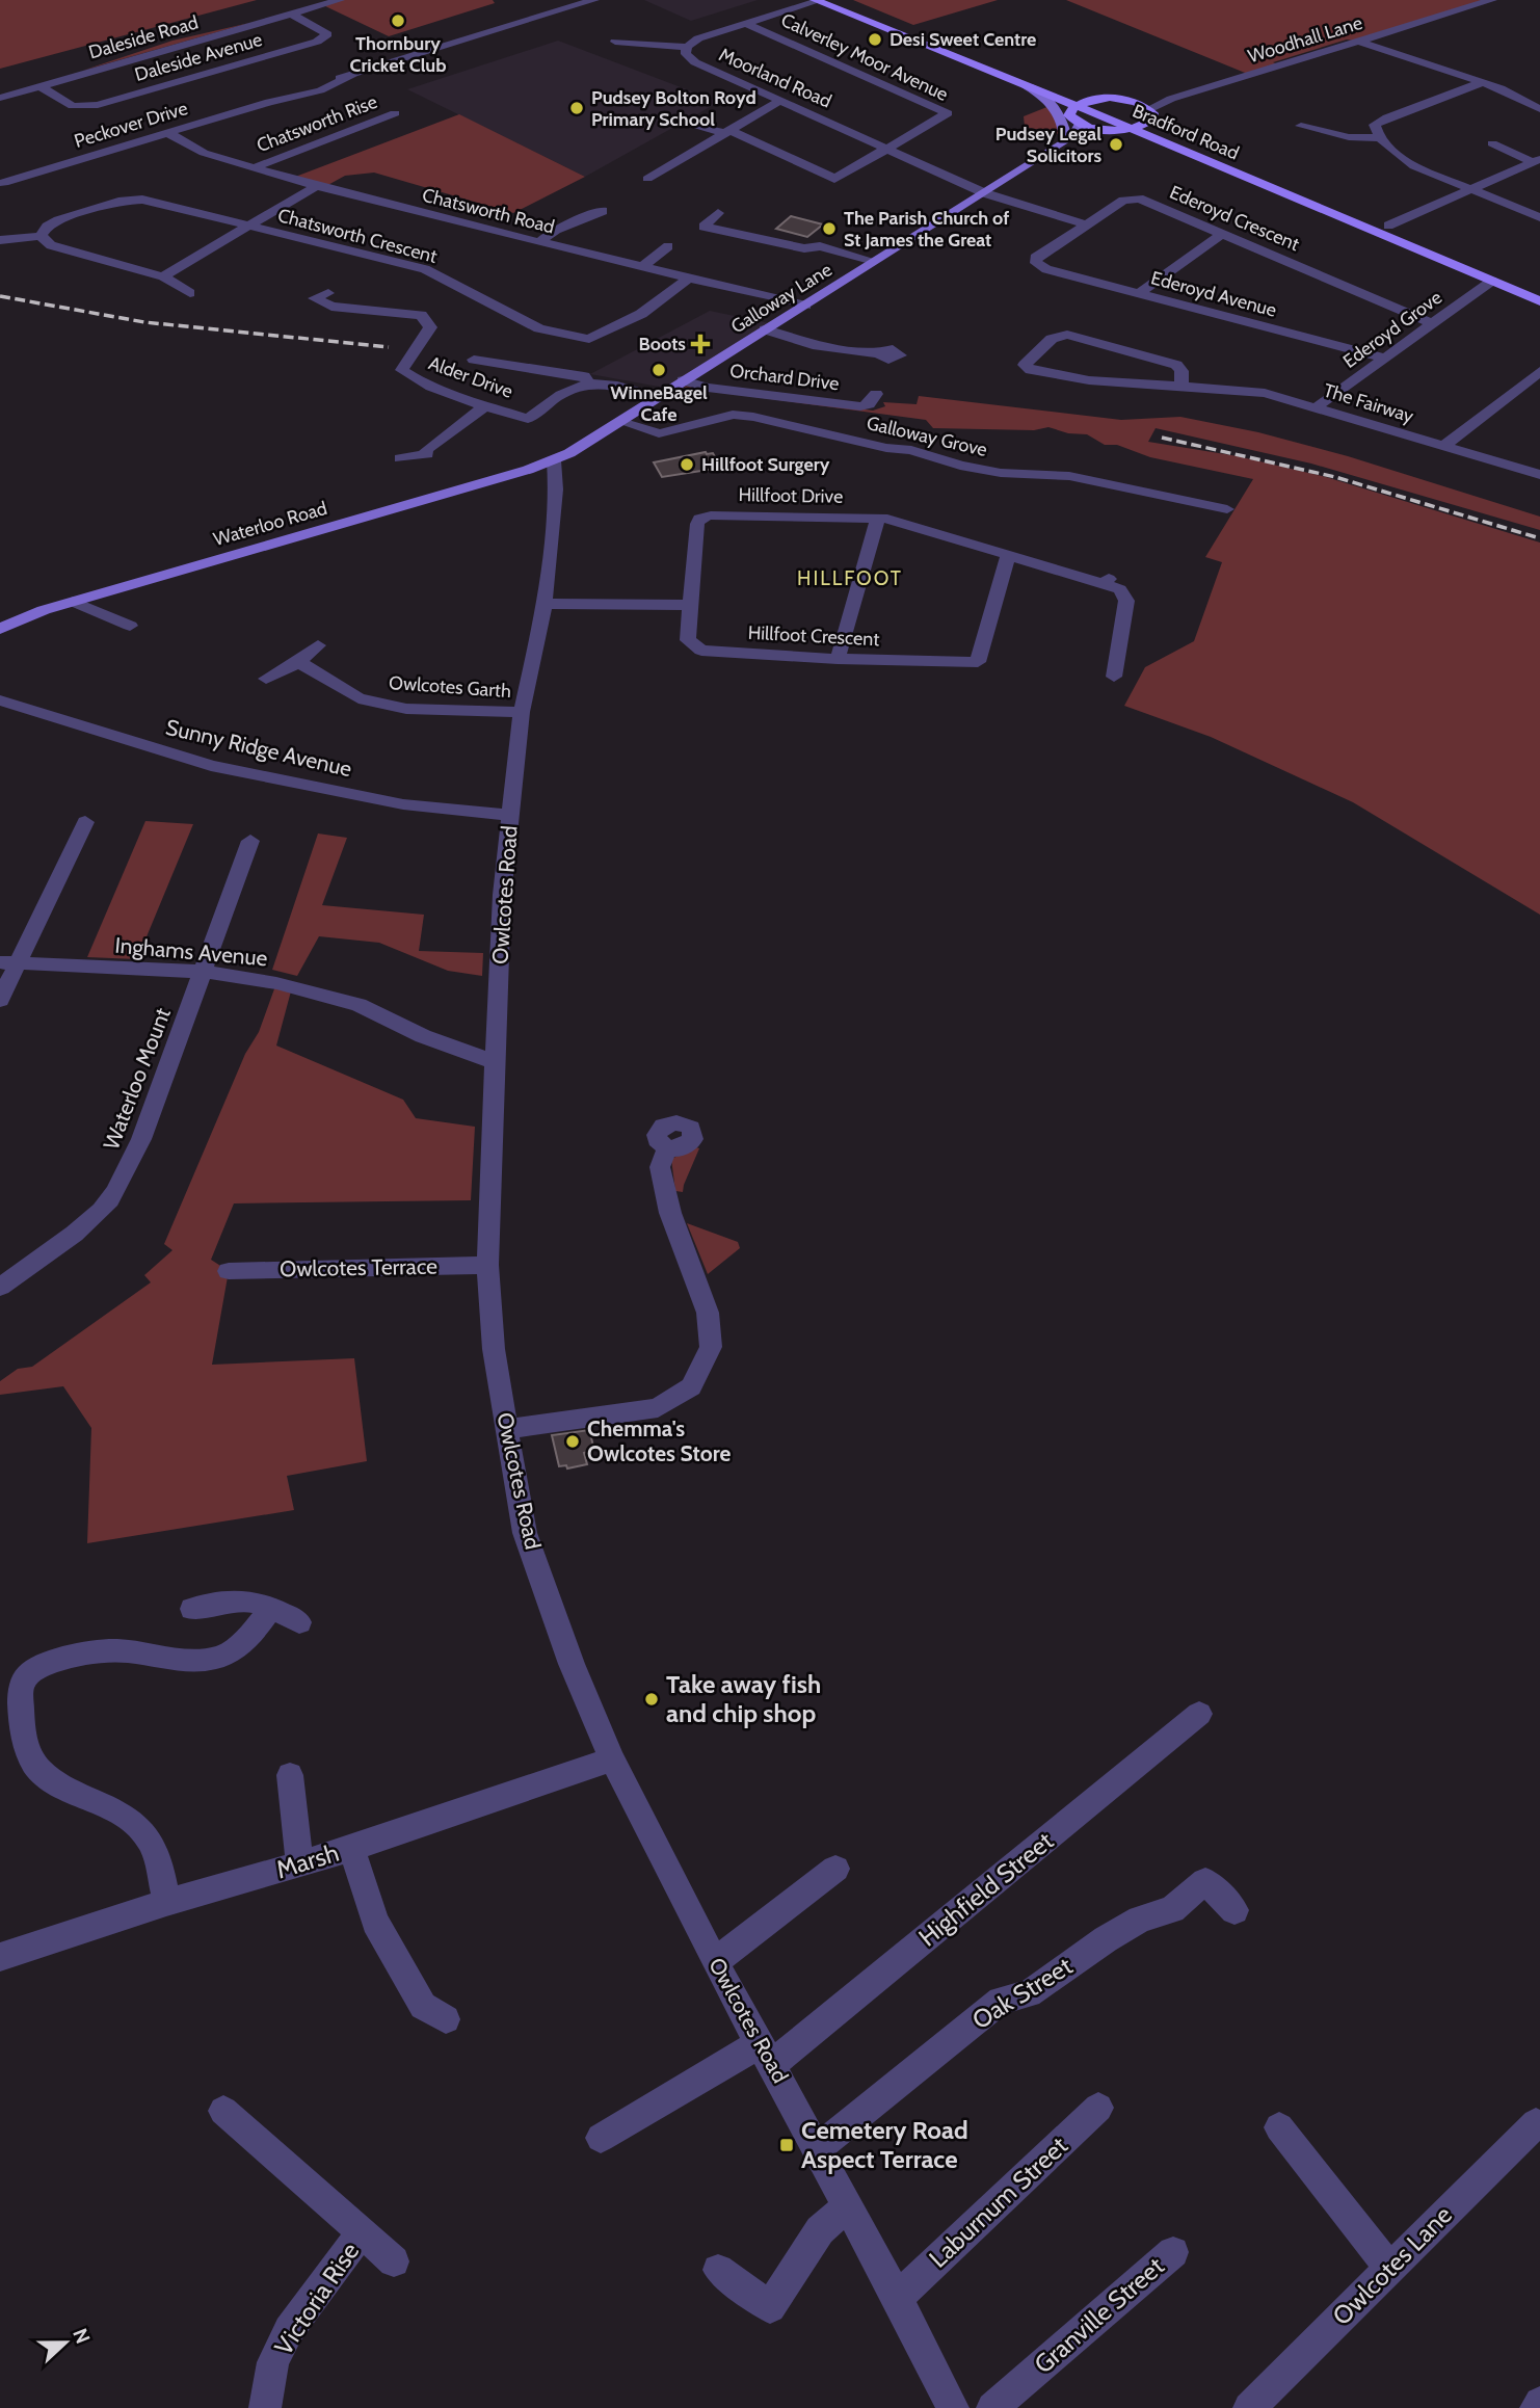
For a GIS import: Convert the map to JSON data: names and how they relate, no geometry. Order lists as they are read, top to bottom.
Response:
{
  "streets": {
    "highway": ["Bradford Road"],
    "main road": ["Galloway Lane", "Waterloo Road"],
    "street": [
      "Daleside Road",
      "Woodhall Lane",
      "Daleside Avenue",
      "Calverley Moor Avenue",
      "Moorland Road",
      "Chatsworth Rise",
      "Peckover Drive",
      "Chatsworth Road",
      "Ederoyd Crescent",
      "Chatsworth Crescent",
      "Ederoyd Avenue",
      "Ederoyd Grove",
      "Alder Drive",
      "Orchard Drive",
      "The Fairway",
      "Galloway Grove",
      "Hillfoot Drive",
      "Hillfoot Crescent",
      "Owlcotes Garth",
      "Sunny Ridge Avenue",
      "Owlcotes Road",
      "Inghams Avenue",
      "Waterloo Mount",
      "Owlcotes Terrace",
      "Marsh",
      "Highfield Street",
      "Oak Street",
      "Laburnum Street",
      "Owlcotes Lane",
      "Victoria Rise",
      "Granville Street"
    ]
  },
  "crossings": [
    ["Daleside Road", "Daleside Avenue"],
    ["Calverley Moor Avenue", "Moorland Road"],
    ["Moorland Road", "Bradford Road"],
    ["Moorland Road", "Ederoyd Crescent"],
    ["Moorland Road", "Galloway Lane"],
    ["Chatsworth Rise", "Chatsworth Road"],
    ["Peckover Drive", "Chatsworth Road"],
    ["Bradford Road", "Ederoyd Grove"],
    ["Chatsworth Road", "Chatsworth Crescent"],
    ["Chatsworth Road", "Galloway Lane"],
    ["Ederoyd Crescent", "Ederoyd Avenue"],
    ["Ederoyd Crescent", "Ederoyd Grove"],
    ["Ederoyd Avenue", "Ederoyd Grove"],
    ["Galloway Lane", "Orchard Drive"],
    ["Galloway Lane", "Galloway Grove"],
    ["Galloway Lane", "Waterloo Road"],
    ["Galloway Lane", "Owlcotes Road"],
    ["Ederoyd Grove", "The Fairway"],
    ["Hillfoot Drive", "Hillfoot Crescent"],
    ["Waterloo Road", "Owlcotes Road"],
    ["Owlcotes Garth", "Owlcotes Road"],
    ["Sunny Ridge Avenue", "Owlcotes Road"],
    ["Owlcotes Road", "Inghams Avenue"],
    ["Owlcotes Road", "Owlcotes Terrace"],
    ["Owlcotes Road", "Marsh"],
    ["Owlcotes Road", "Highfield Street"],
    ["Owlcotes Road", "Oak Street"],
    ["Owlcotes Road", "Laburnum Street"],
    ["Inghams Avenue", "Waterloo Mount"]
  ],
  "districts": ["HILLFOOT"],
  "places": {
    "other": [
      "Thornbury Cricket Club",
      "Desi Sweet Centre",
      "Pudsey Bolton Royd Primary School",
      "Pudsey Legal Solicitors",
      "The Parish Church of St James the Great",
      "WinneBagel Cafe",
      "Hillfoot Surgery",
      "Chemma's Owlcotes Store",
      "Take away fish and chip shop"
    ],
    "health": ["Boots"],
    "transit": ["Cemetery Road Aspect Terrace"]
  },
  "north": "right"
}
